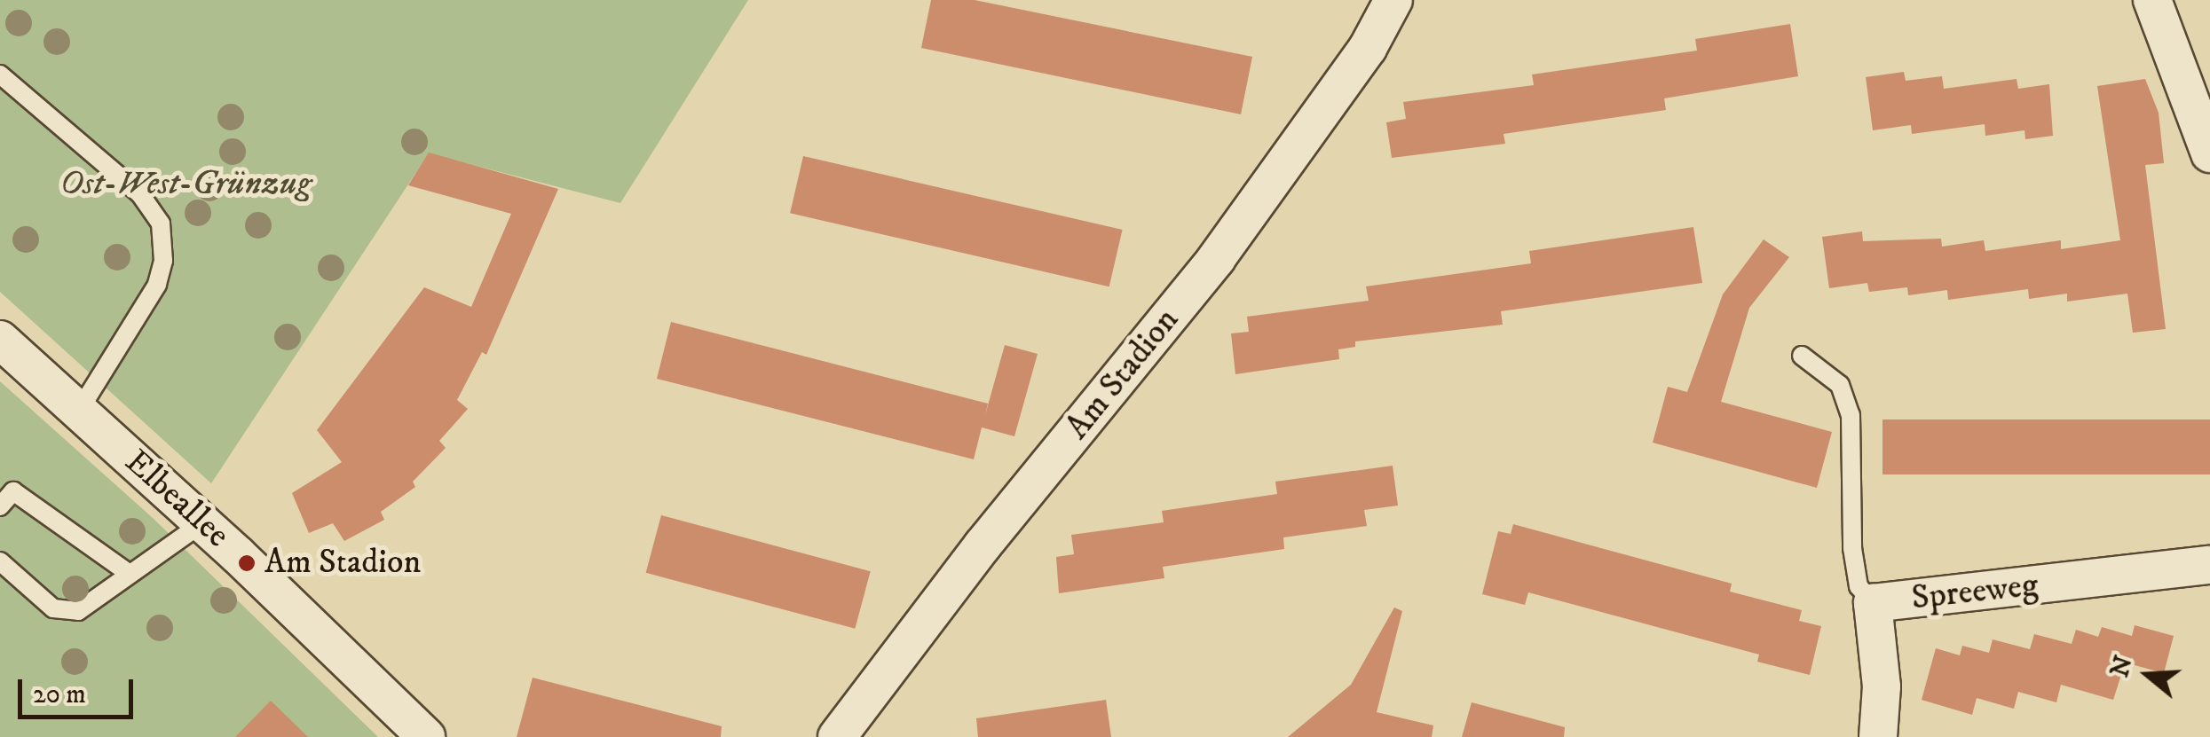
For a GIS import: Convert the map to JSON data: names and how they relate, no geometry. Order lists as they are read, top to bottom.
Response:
{
  "streets": {
    "street": ["Am Stadion", "Elbeallee", "Spreeweg"]
  },
  "parks": ["Ost-West-Grünzug"],
  "places": ["Am Stadion"],
  "scale_bar": "20 m",
  "north": "left"
}
